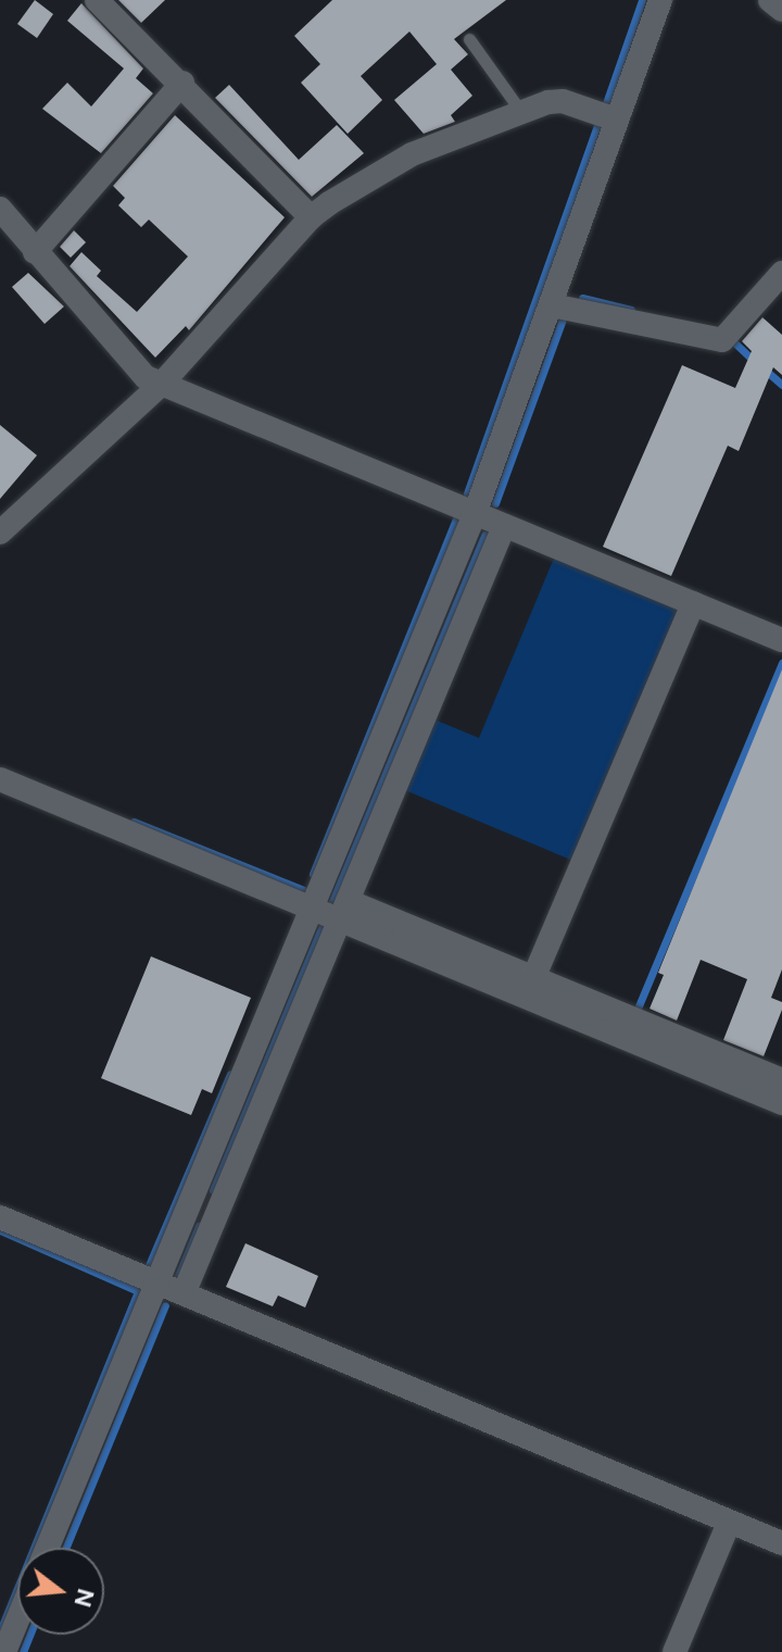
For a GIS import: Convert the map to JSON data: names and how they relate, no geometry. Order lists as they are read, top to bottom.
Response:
{
  "north": "right"
}
